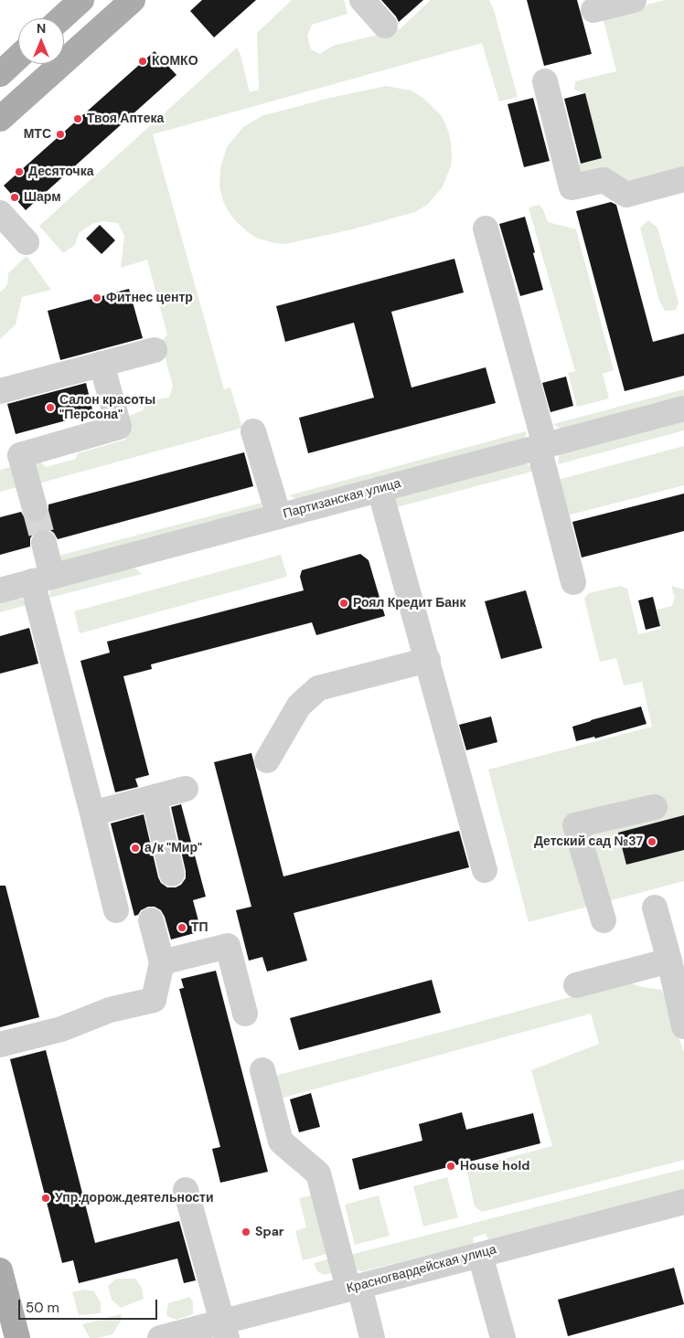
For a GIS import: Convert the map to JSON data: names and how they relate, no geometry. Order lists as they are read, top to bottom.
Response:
{
  "streets": {
    "street": ["Партизанская улица", "Красногвардейская улица"]
  },
  "places": [
    "КОМКО",
    "Твоя Аптека",
    "МТС",
    "Десяточка",
    "Шарм",
    "Фитнес центр",
    "Салон красоты \"Персона\"",
    "Роял Кредит Банк",
    "Детский сад №37",
    "а/к \"Мир\"",
    "ТП",
    "House hold",
    "Упр.дорож.деятельности",
    "Spar"
  ],
  "scale_bar": "50 m",
  "north": "top"
}
